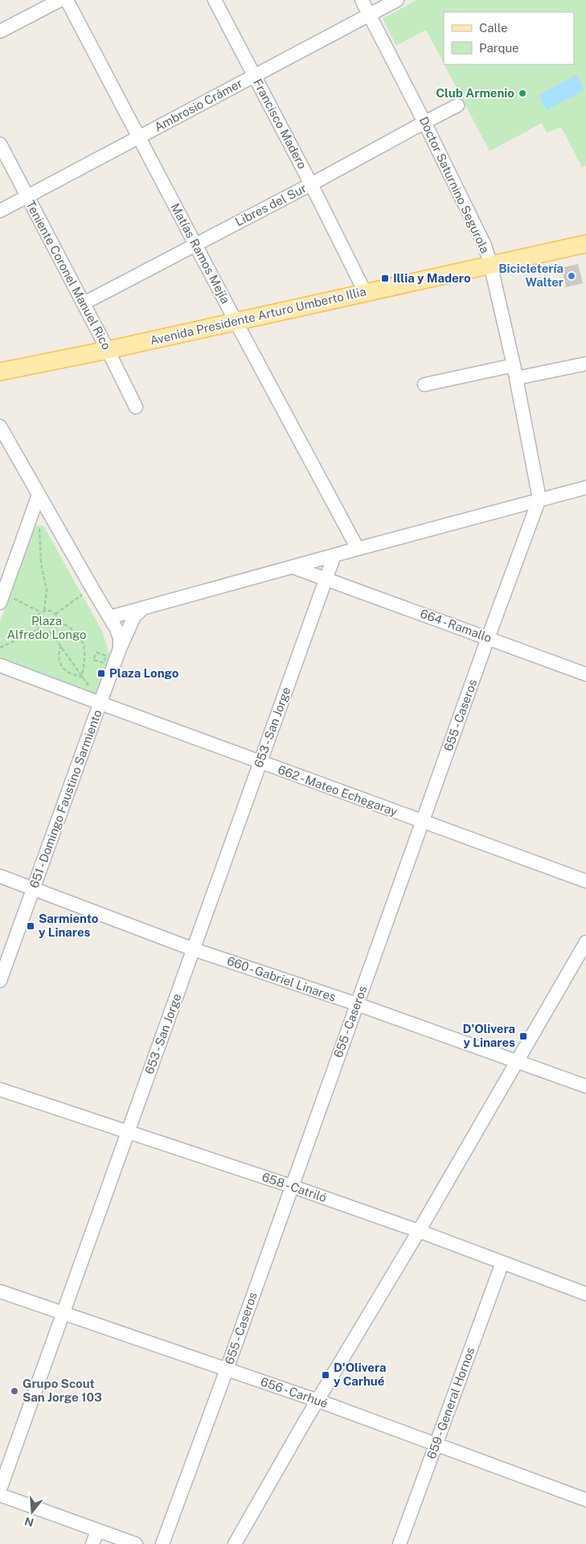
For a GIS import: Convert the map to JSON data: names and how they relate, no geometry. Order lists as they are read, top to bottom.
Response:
{
  "streets": {
    "main road": ["Avenida Presidente Arturo Umberto Illia"],
    "street": [
      "Ambrosio Crámer",
      "Francisco Madero",
      "Doctor Saturnino Segurola",
      "Libres del Sur",
      "Matías Ramos Mejía",
      "Teniente Coronel Manuel Rico",
      "664 - Ramallo",
      "655 - Caseros",
      "653 - San Jorge",
      "662 - Mateo Echegaray",
      "651 - Domingo Faustino Sarmiento",
      "660 - Gabriel Linares",
      "658 - Catriló",
      "656 - Carhué",
      "659 - General Hornos"
    ]
  },
  "crossings": [
    ["Ambrosio Crámer", "Francisco Madero"],
    ["Ambrosio Crámer", "Doctor Saturnino Segurola"],
    ["Ambrosio Crámer", "Matías Ramos Mejía"],
    ["Ambrosio Crámer", "Teniente Coronel Manuel Rico"],
    ["Francisco Madero", "Libres del Sur"],
    ["Francisco Madero", "Avenida Presidente Arturo Umberto Illia"],
    ["Doctor Saturnino Segurola", "Libres del Sur"],
    ["Doctor Saturnino Segurola", "Avenida Presidente Arturo Umberto Illia"],
    ["Doctor Saturnino Segurola", "655 - Caseros"],
    ["Libres del Sur", "Matías Ramos Mejía"],
    ["Libres del Sur", "Teniente Coronel Manuel Rico"],
    ["Matías Ramos Mejía", "Avenida Presidente Arturo Umberto Illia"],
    ["Teniente Coronel Manuel Rico", "Avenida Presidente Arturo Umberto Illia"],
    ["664 - Ramallo", "655 - Caseros"],
    ["664 - Ramallo", "653 - San Jorge"],
    ["655 - Caseros", "662 - Mateo Echegaray"],
    ["655 - Caseros", "660 - Gabriel Linares"],
    ["655 - Caseros", "658 - Catriló"],
    ["655 - Caseros", "656 - Carhué"],
    ["653 - San Jorge", "662 - Mateo Echegaray"],
    ["653 - San Jorge", "660 - Gabriel Linares"],
    ["653 - San Jorge", "658 - Catriló"],
    ["653 - San Jorge", "656 - Carhué"],
    ["662 - Mateo Echegaray", "651 - Domingo Faustino Sarmiento"],
    ["651 - Domingo Faustino Sarmiento", "660 - Gabriel Linares"],
    ["658 - Catriló", "659 - General Hornos"],
    ["656 - Carhué", "659 - General Hornos"]
  ],
  "parks": ["Plaza Alfredo Longo"],
  "places": {
    "other": ["Club Armenio", "Bicicletería Walter", "Grupo Scout San Jorge 103"],
    "transit": [
      "Illia y Madero",
      "Plaza Longo",
      "Sarmiento y Linares",
      "D'Olivera y Linares",
      "D'Olivera y Carhué"
    ]
  },
  "legend": ["Calle", "Parque"],
  "north": "bottom"
}
